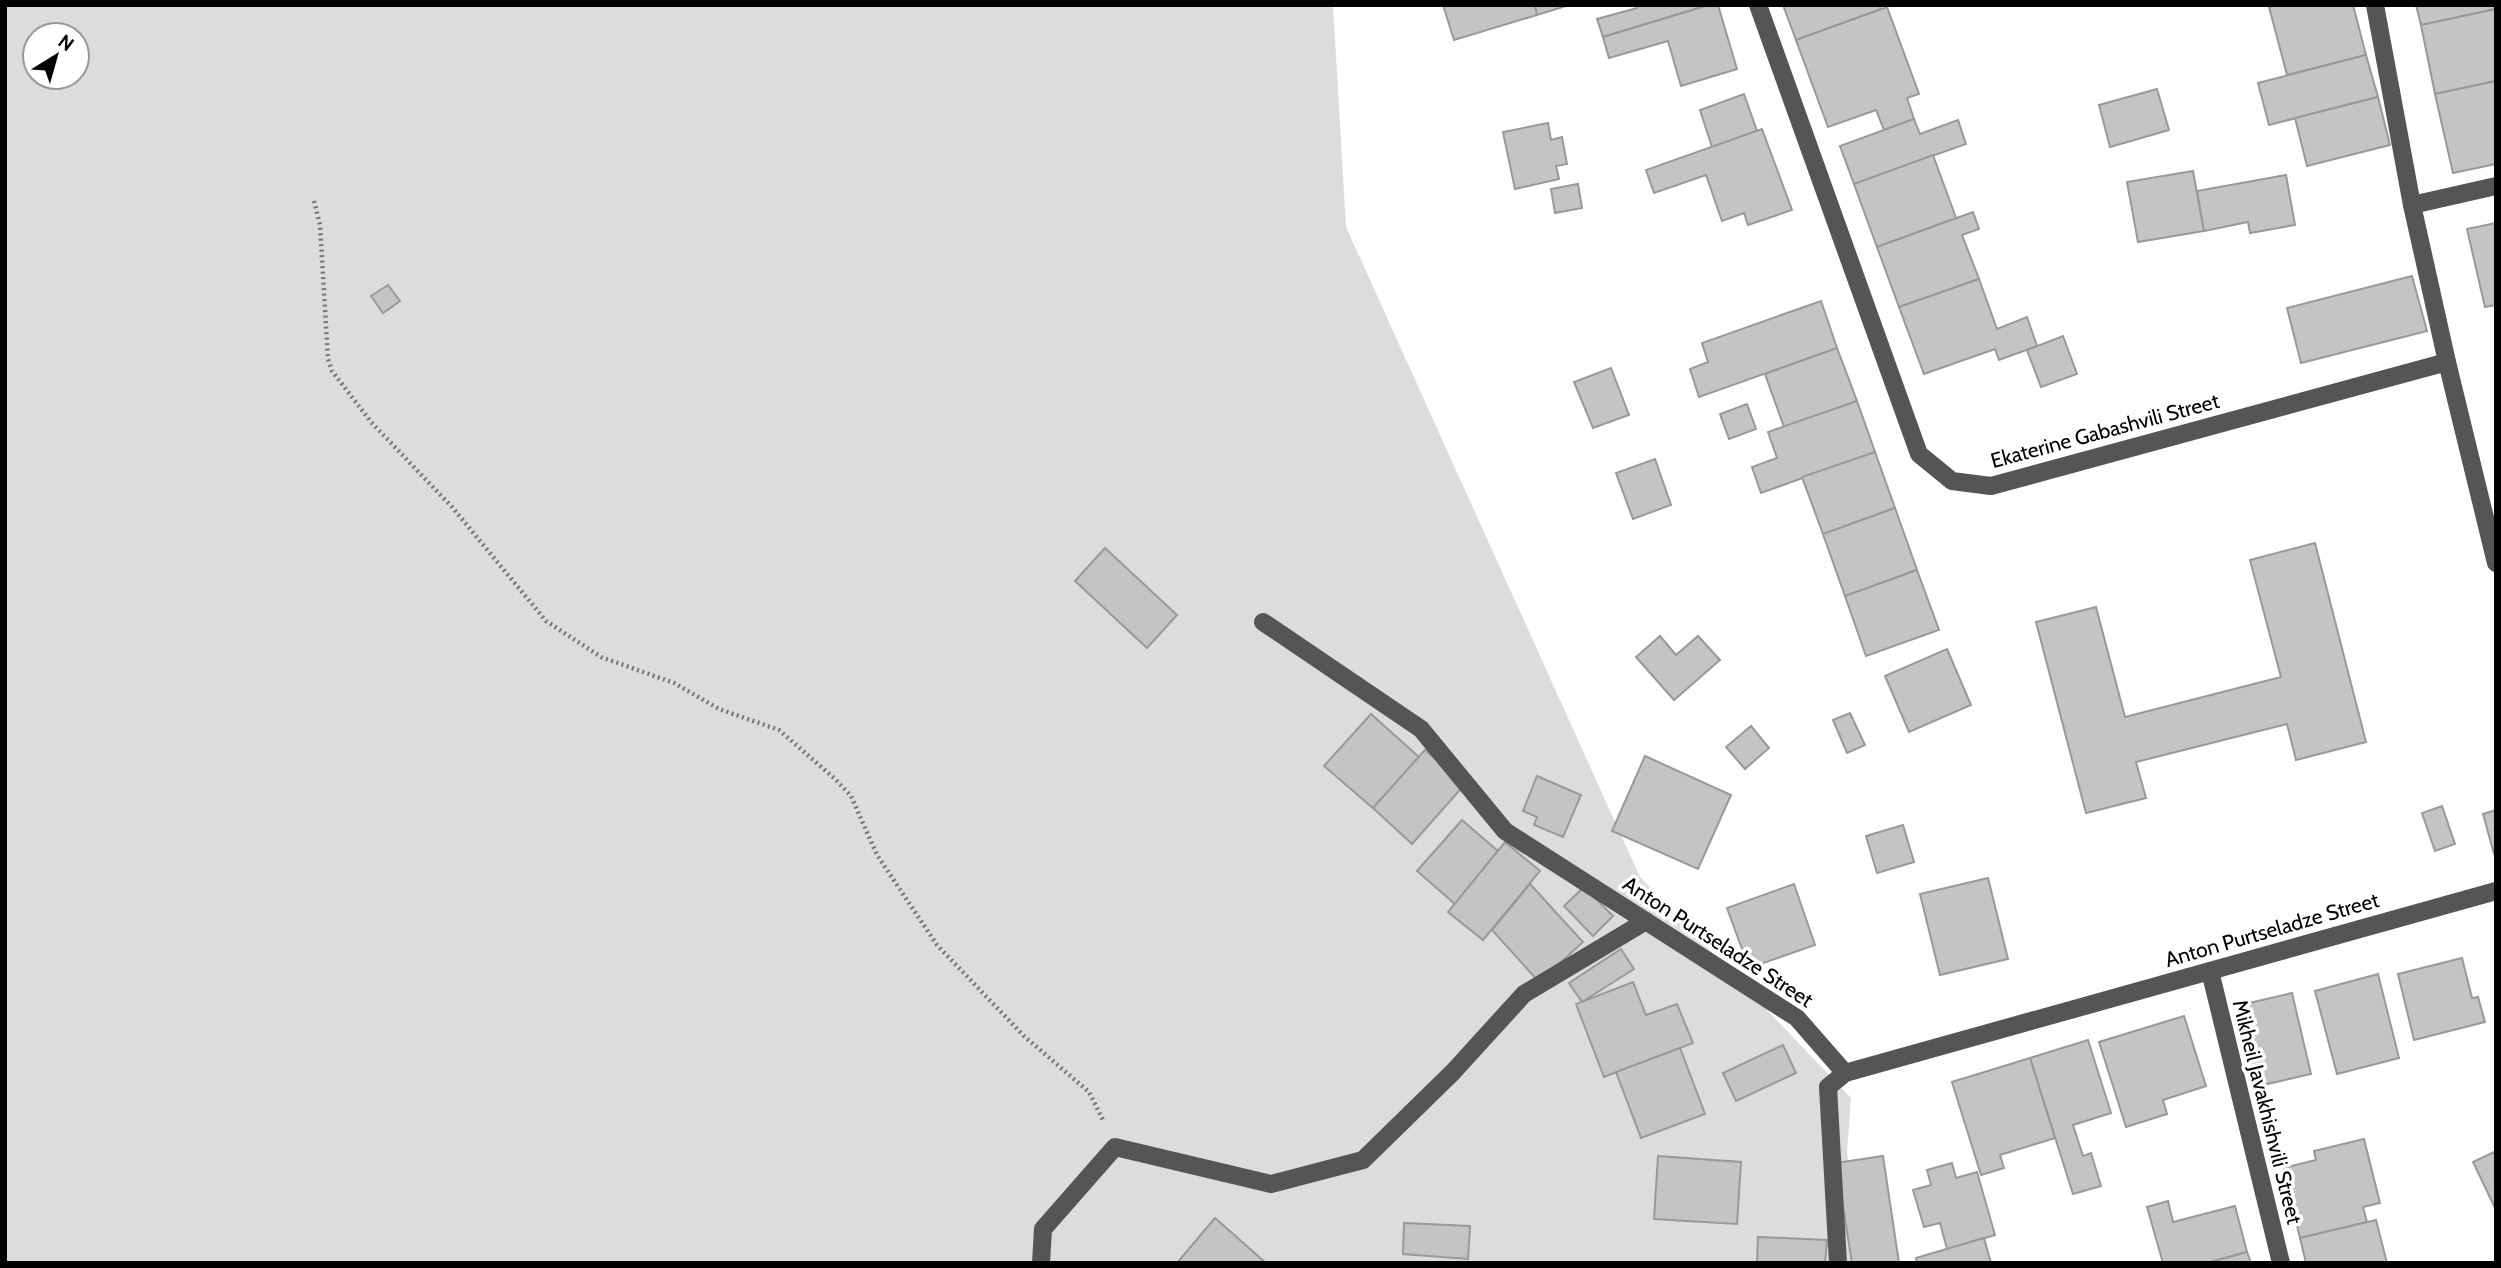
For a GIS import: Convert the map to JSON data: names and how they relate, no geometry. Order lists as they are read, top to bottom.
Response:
{
  "streets": {
    "street": ["Ekaterine Gabashvili Street", "Anton Purtseladze Street", "Mikheil Javakhishvili Street"]
  },
  "crossings": [
    ["Anton Purtseladze Street", "Mikheil Javakhishvili Street"]
  ],
  "north": "top right"
}
